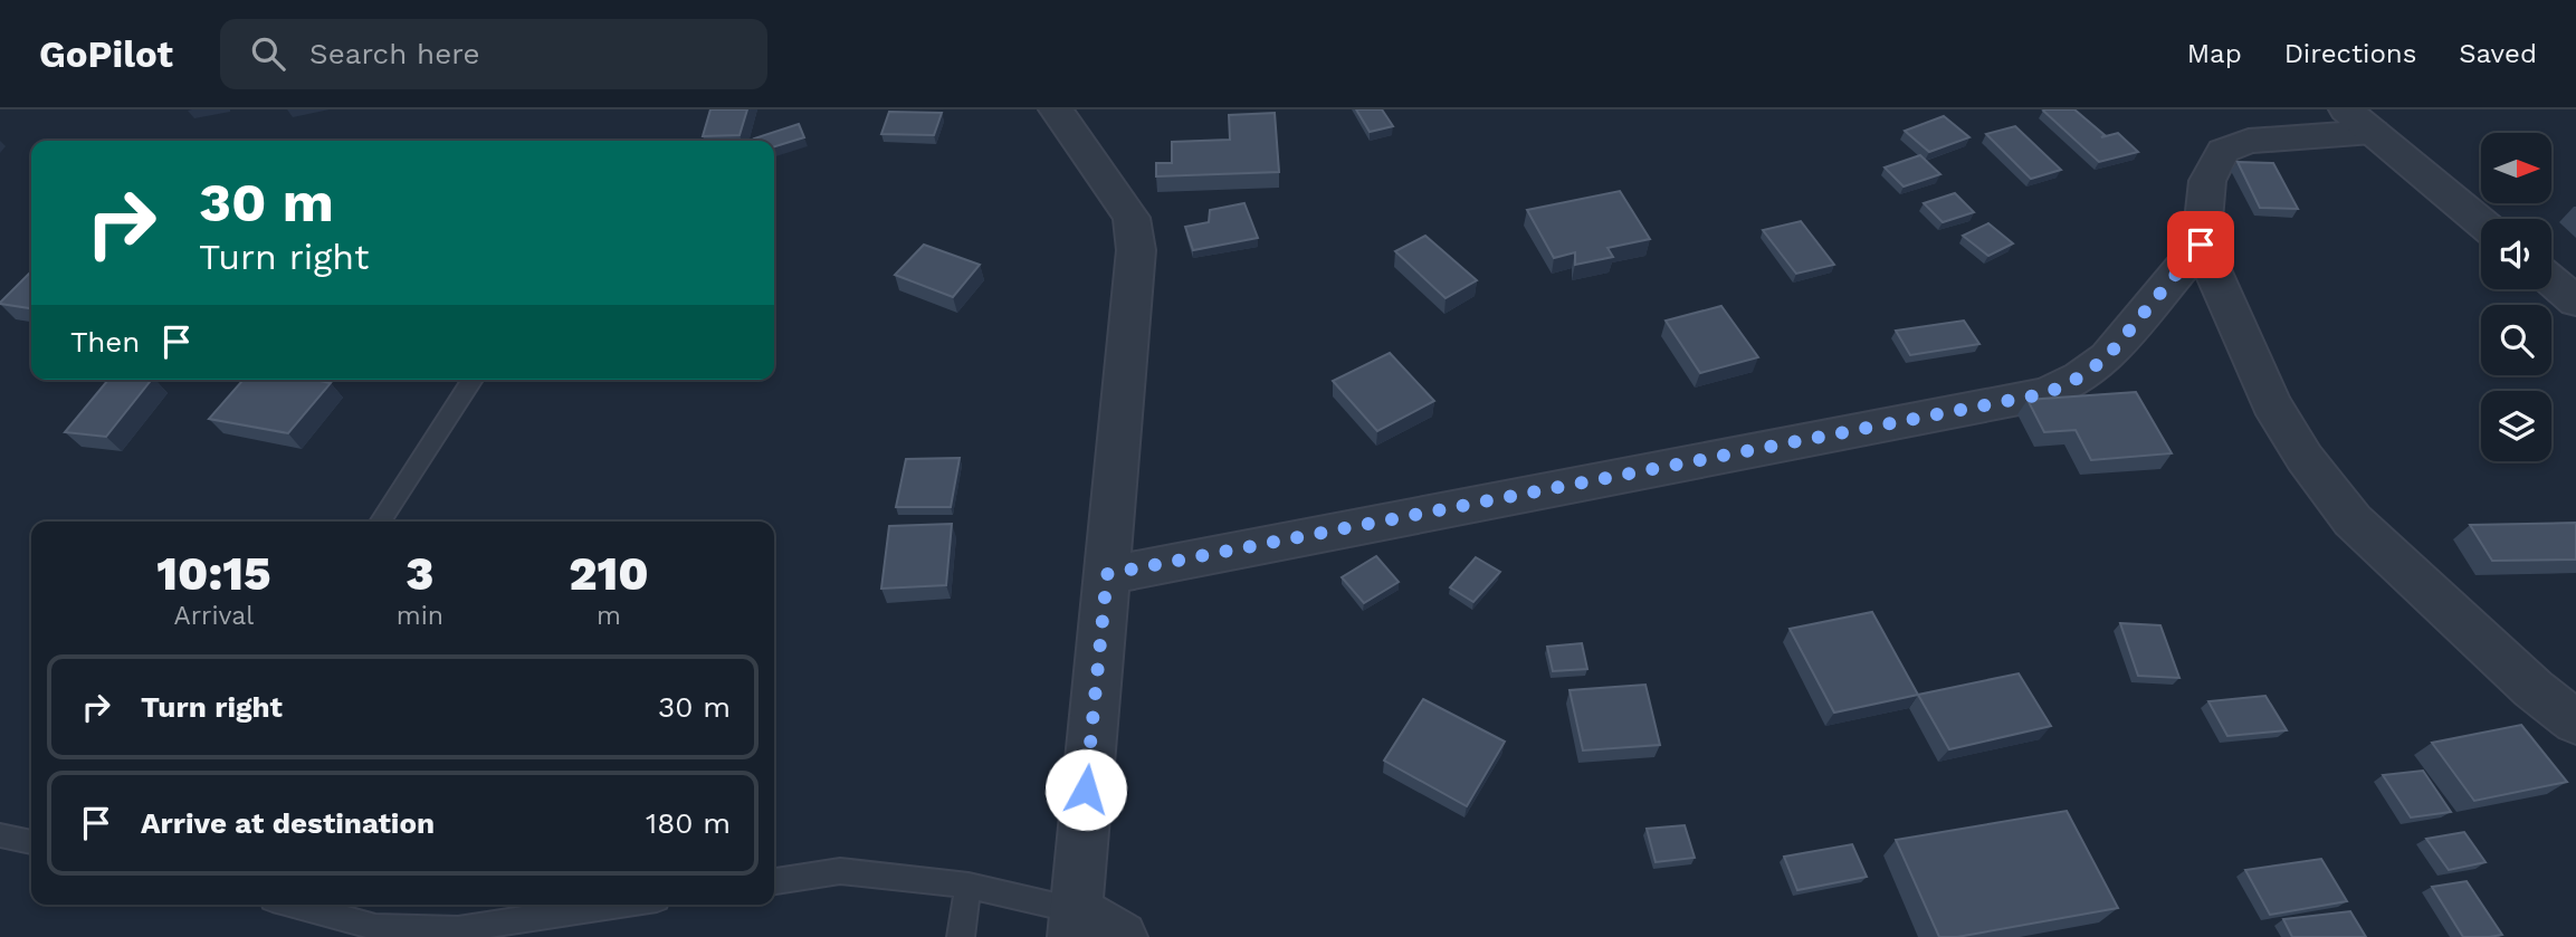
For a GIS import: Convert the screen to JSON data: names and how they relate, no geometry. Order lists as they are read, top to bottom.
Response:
{
  "north": "right",
  "page": {
    "header": "GoPilot",
    "search": "Search here",
    "nav": ["Map", "Directions", "Saved"],
    "turn": ["30 m", "Turn right"],
    "then": "Then",
    "eta": [
      "10:15",
      "Arrival",
      "3",
      "min",
      "210",
      "m"
    ],
    "list": [
      {
        "name": "Turn right",
        "value": "30 m"
      },
      {
        "name": "Arrive at destination",
        "value": "180 m"
      }
    ]
  }
}
